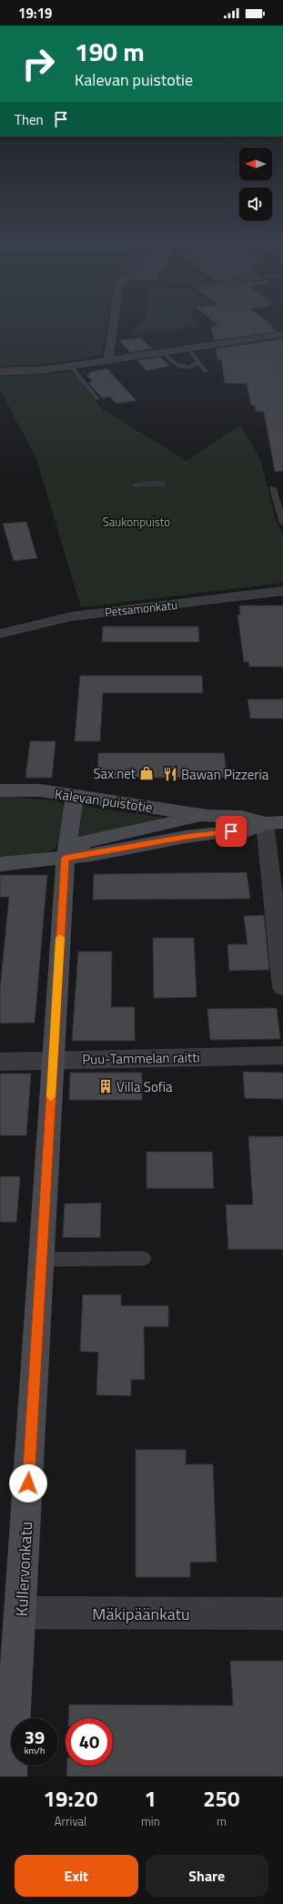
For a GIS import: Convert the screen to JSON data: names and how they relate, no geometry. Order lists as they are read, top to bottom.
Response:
{
  "streets": {
    "street": [
      "Petsamonkatu",
      "Kalevan puistotie",
      "Puu-Tammelan raitti",
      "Kullervonkatu",
      "Mäkipäänkatu"
    ]
  },
  "crossings": [
    ["Kalevan puistotie", "Kullervonkatu"],
    ["Puu-Tammelan raitti", "Kullervonkatu"],
    ["Kullervonkatu", "Mäkipäänkatu"]
  ],
  "parks": ["Saukonpuisto"],
  "places": {
    "shop": ["Sax.net"],
    "restaurant": ["Bawan Pizzeria"],
    "building": ["Villa Sofia"]
  },
  "north": "left",
  "page": {
    "status": "19:19",
    "turn": ["190 m", "Kalevan puistotie"],
    "then": "Then",
    "speed": "39 km/h",
    "limit": "40",
    "eta": [
      "19:20",
      "Arrival",
      "1",
      "min",
      "250",
      "m"
    ],
    "buttons": ["Exit", "Share"]
  }
}
